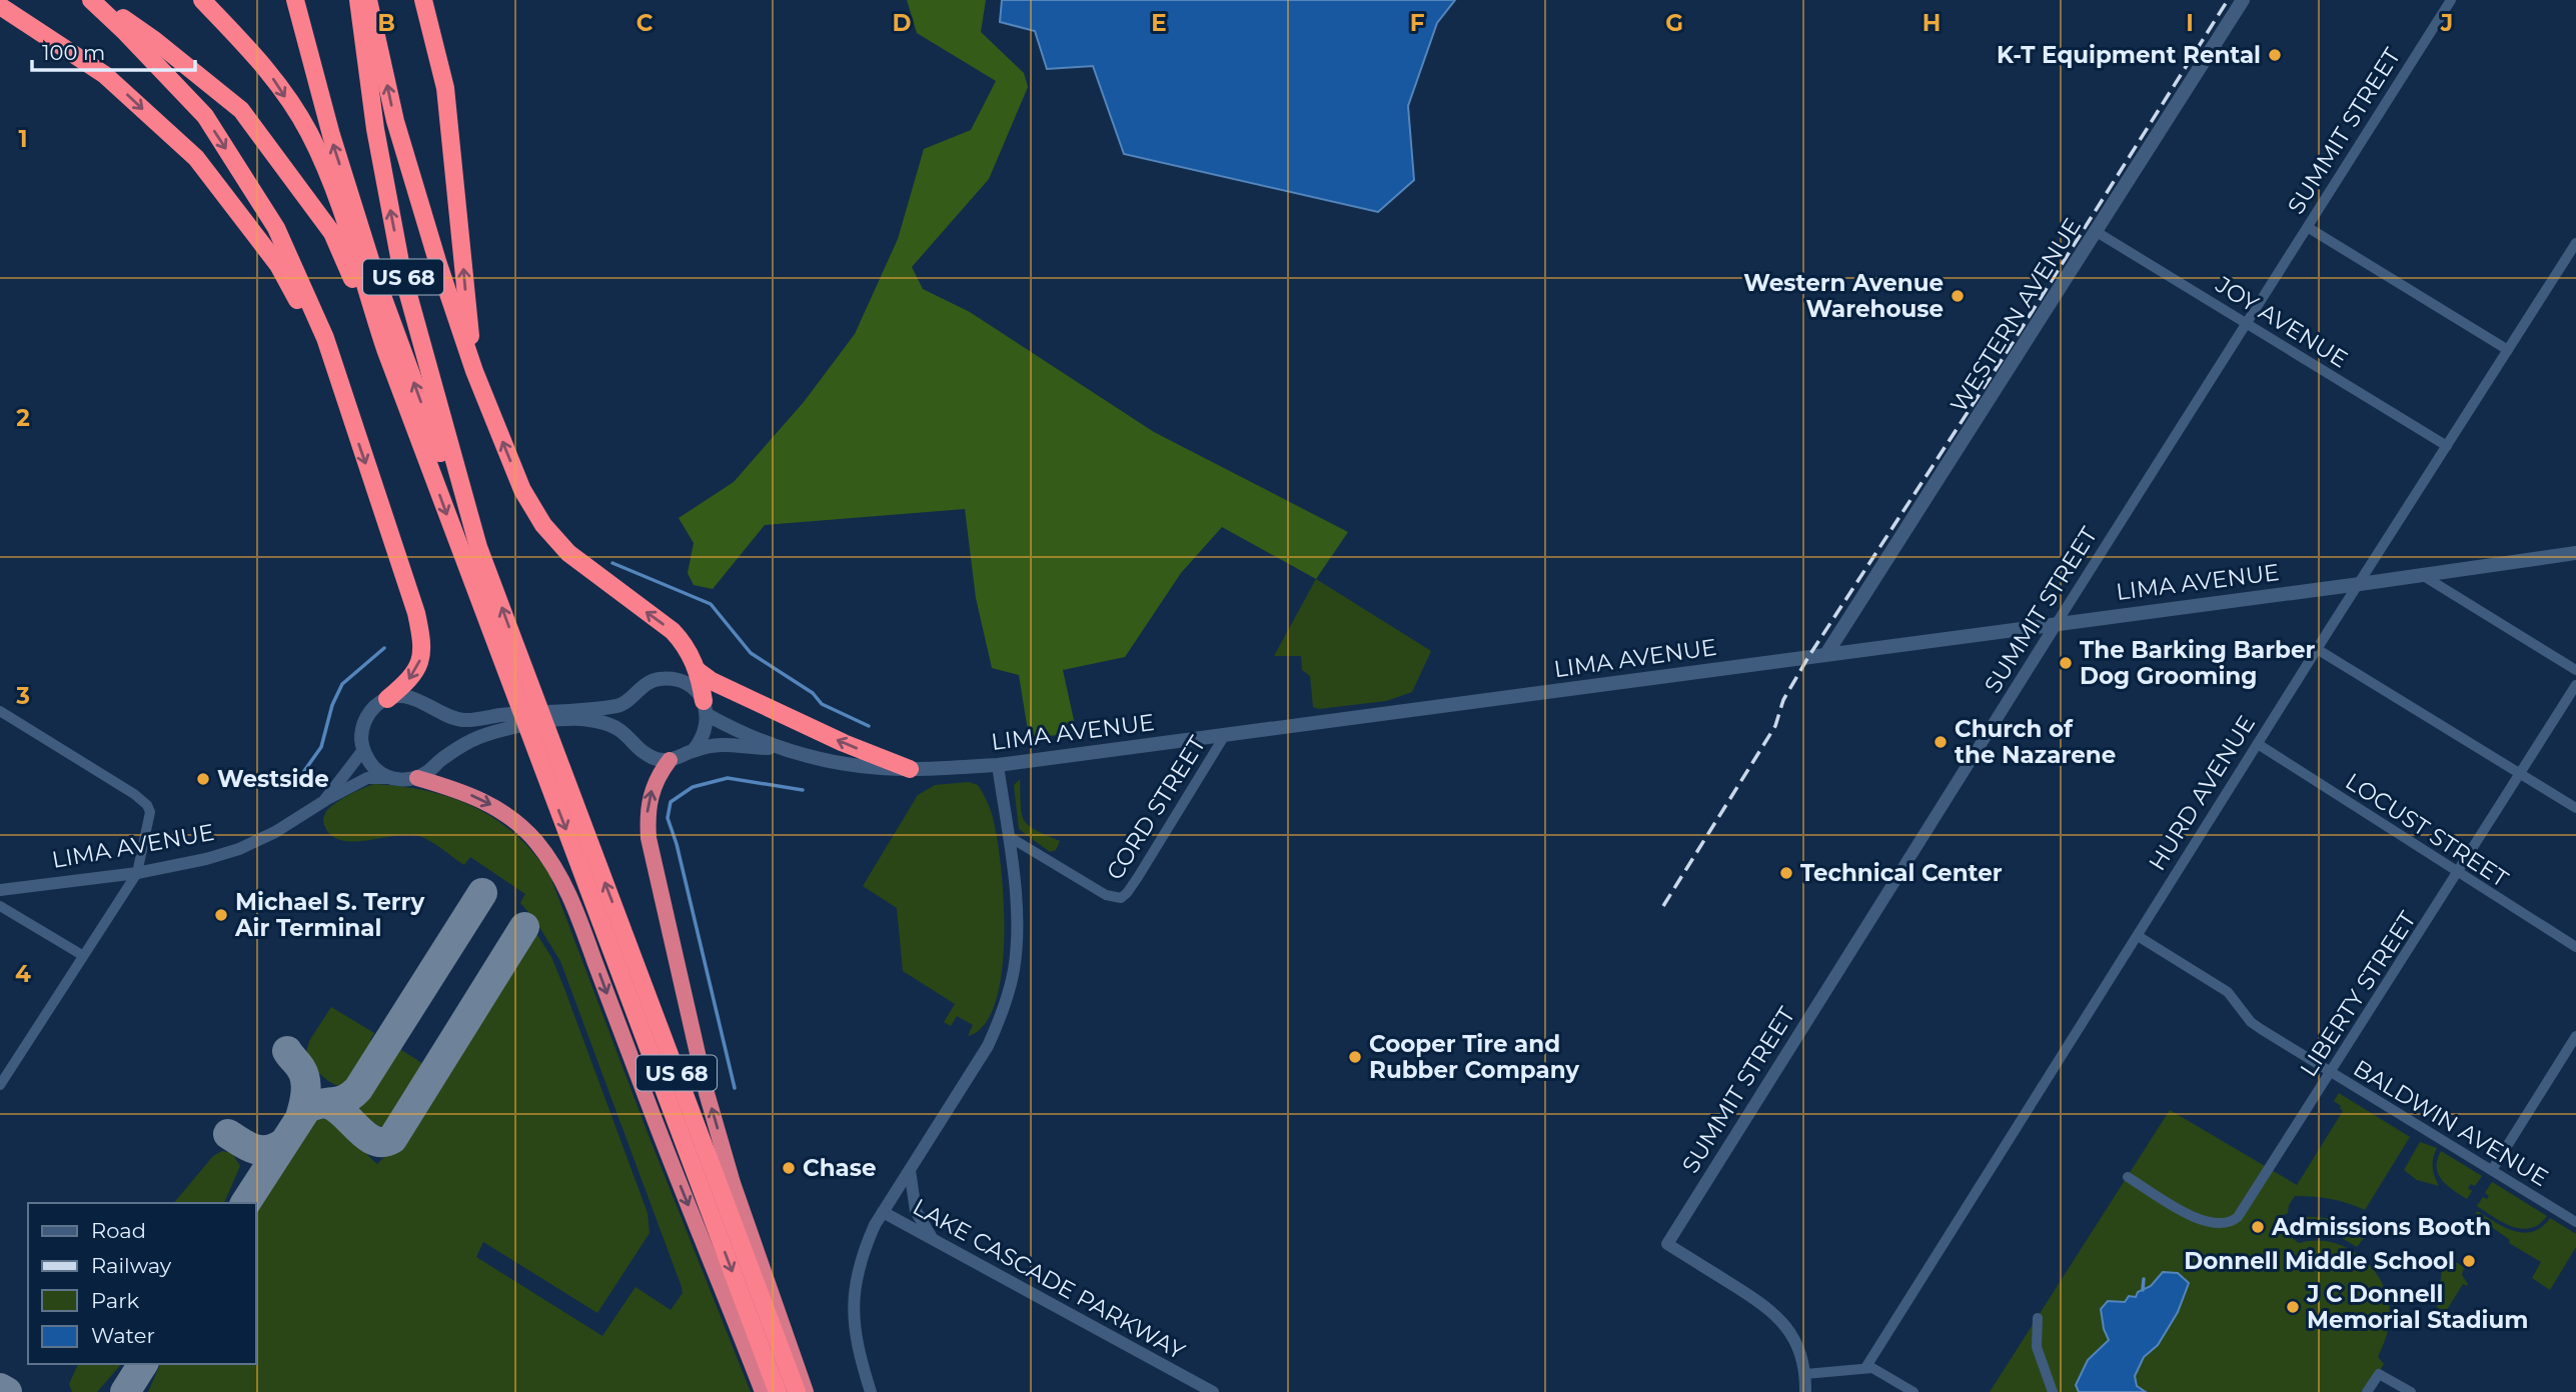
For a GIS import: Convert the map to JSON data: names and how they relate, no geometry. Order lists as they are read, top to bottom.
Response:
{
  "streets": {
    "highway": ["US 68"],
    "main road": ["WESTERN AVENUE", "LIMA AVENUE"],
    "street": [
      "SUMMIT STREET",
      "JOY AVENUE",
      "HURD AVENUE",
      "CORD STREET",
      "LOCUST STREET",
      "LIBERTY STREET",
      "BALDWIN AVENUE",
      "LAKE CASCADE PARKWAY"
    ]
  },
  "crossings": [
    ["SUMMIT STREET", "JOY AVENUE"],
    ["SUMMIT STREET", "LIMA AVENUE"],
    ["WESTERN AVENUE", "JOY AVENUE"],
    ["WESTERN AVENUE", "LIMA AVENUE"],
    ["JOY AVENUE", "HURD AVENUE"],
    ["LIMA AVENUE", "HURD AVENUE"],
    ["LIMA AVENUE", "CORD STREET"],
    ["LIMA AVENUE", "LAKE CASCADE PARKWAY"],
    ["HURD AVENUE", "LOCUST STREET"],
    ["HURD AVENUE", "BALDWIN AVENUE"],
    ["CORD STREET", "LAKE CASCADE PARKWAY"],
    ["LOCUST STREET", "LIBERTY STREET"],
    ["LIBERTY STREET", "BALDWIN AVENUE"]
  ],
  "places": [
    "K-T Equipment Rental",
    "Western Avenue Warehouse",
    "The Barking Barber Dog Grooming",
    "Church of the Nazarene",
    "Westside",
    "Technical Center",
    "Michael S. Terry Air Terminal",
    "Cooper Tire and Rubber Company",
    "Chase",
    "Admissions Booth",
    "Donnell Middle School",
    "J C Donnell Memorial Stadium"
  ],
  "legend": [
    "Road",
    "Railway",
    "Park",
    "Water"
  ],
  "scale_bar": "100 m",
  "grid": {
    "columns": [
      "B",
      "C",
      "D",
      "E",
      "F",
      "G",
      "H",
      "I",
      "J"
    ],
    "rows": [
      "1",
      "2",
      "3",
      "4"
    ]
  }
}
